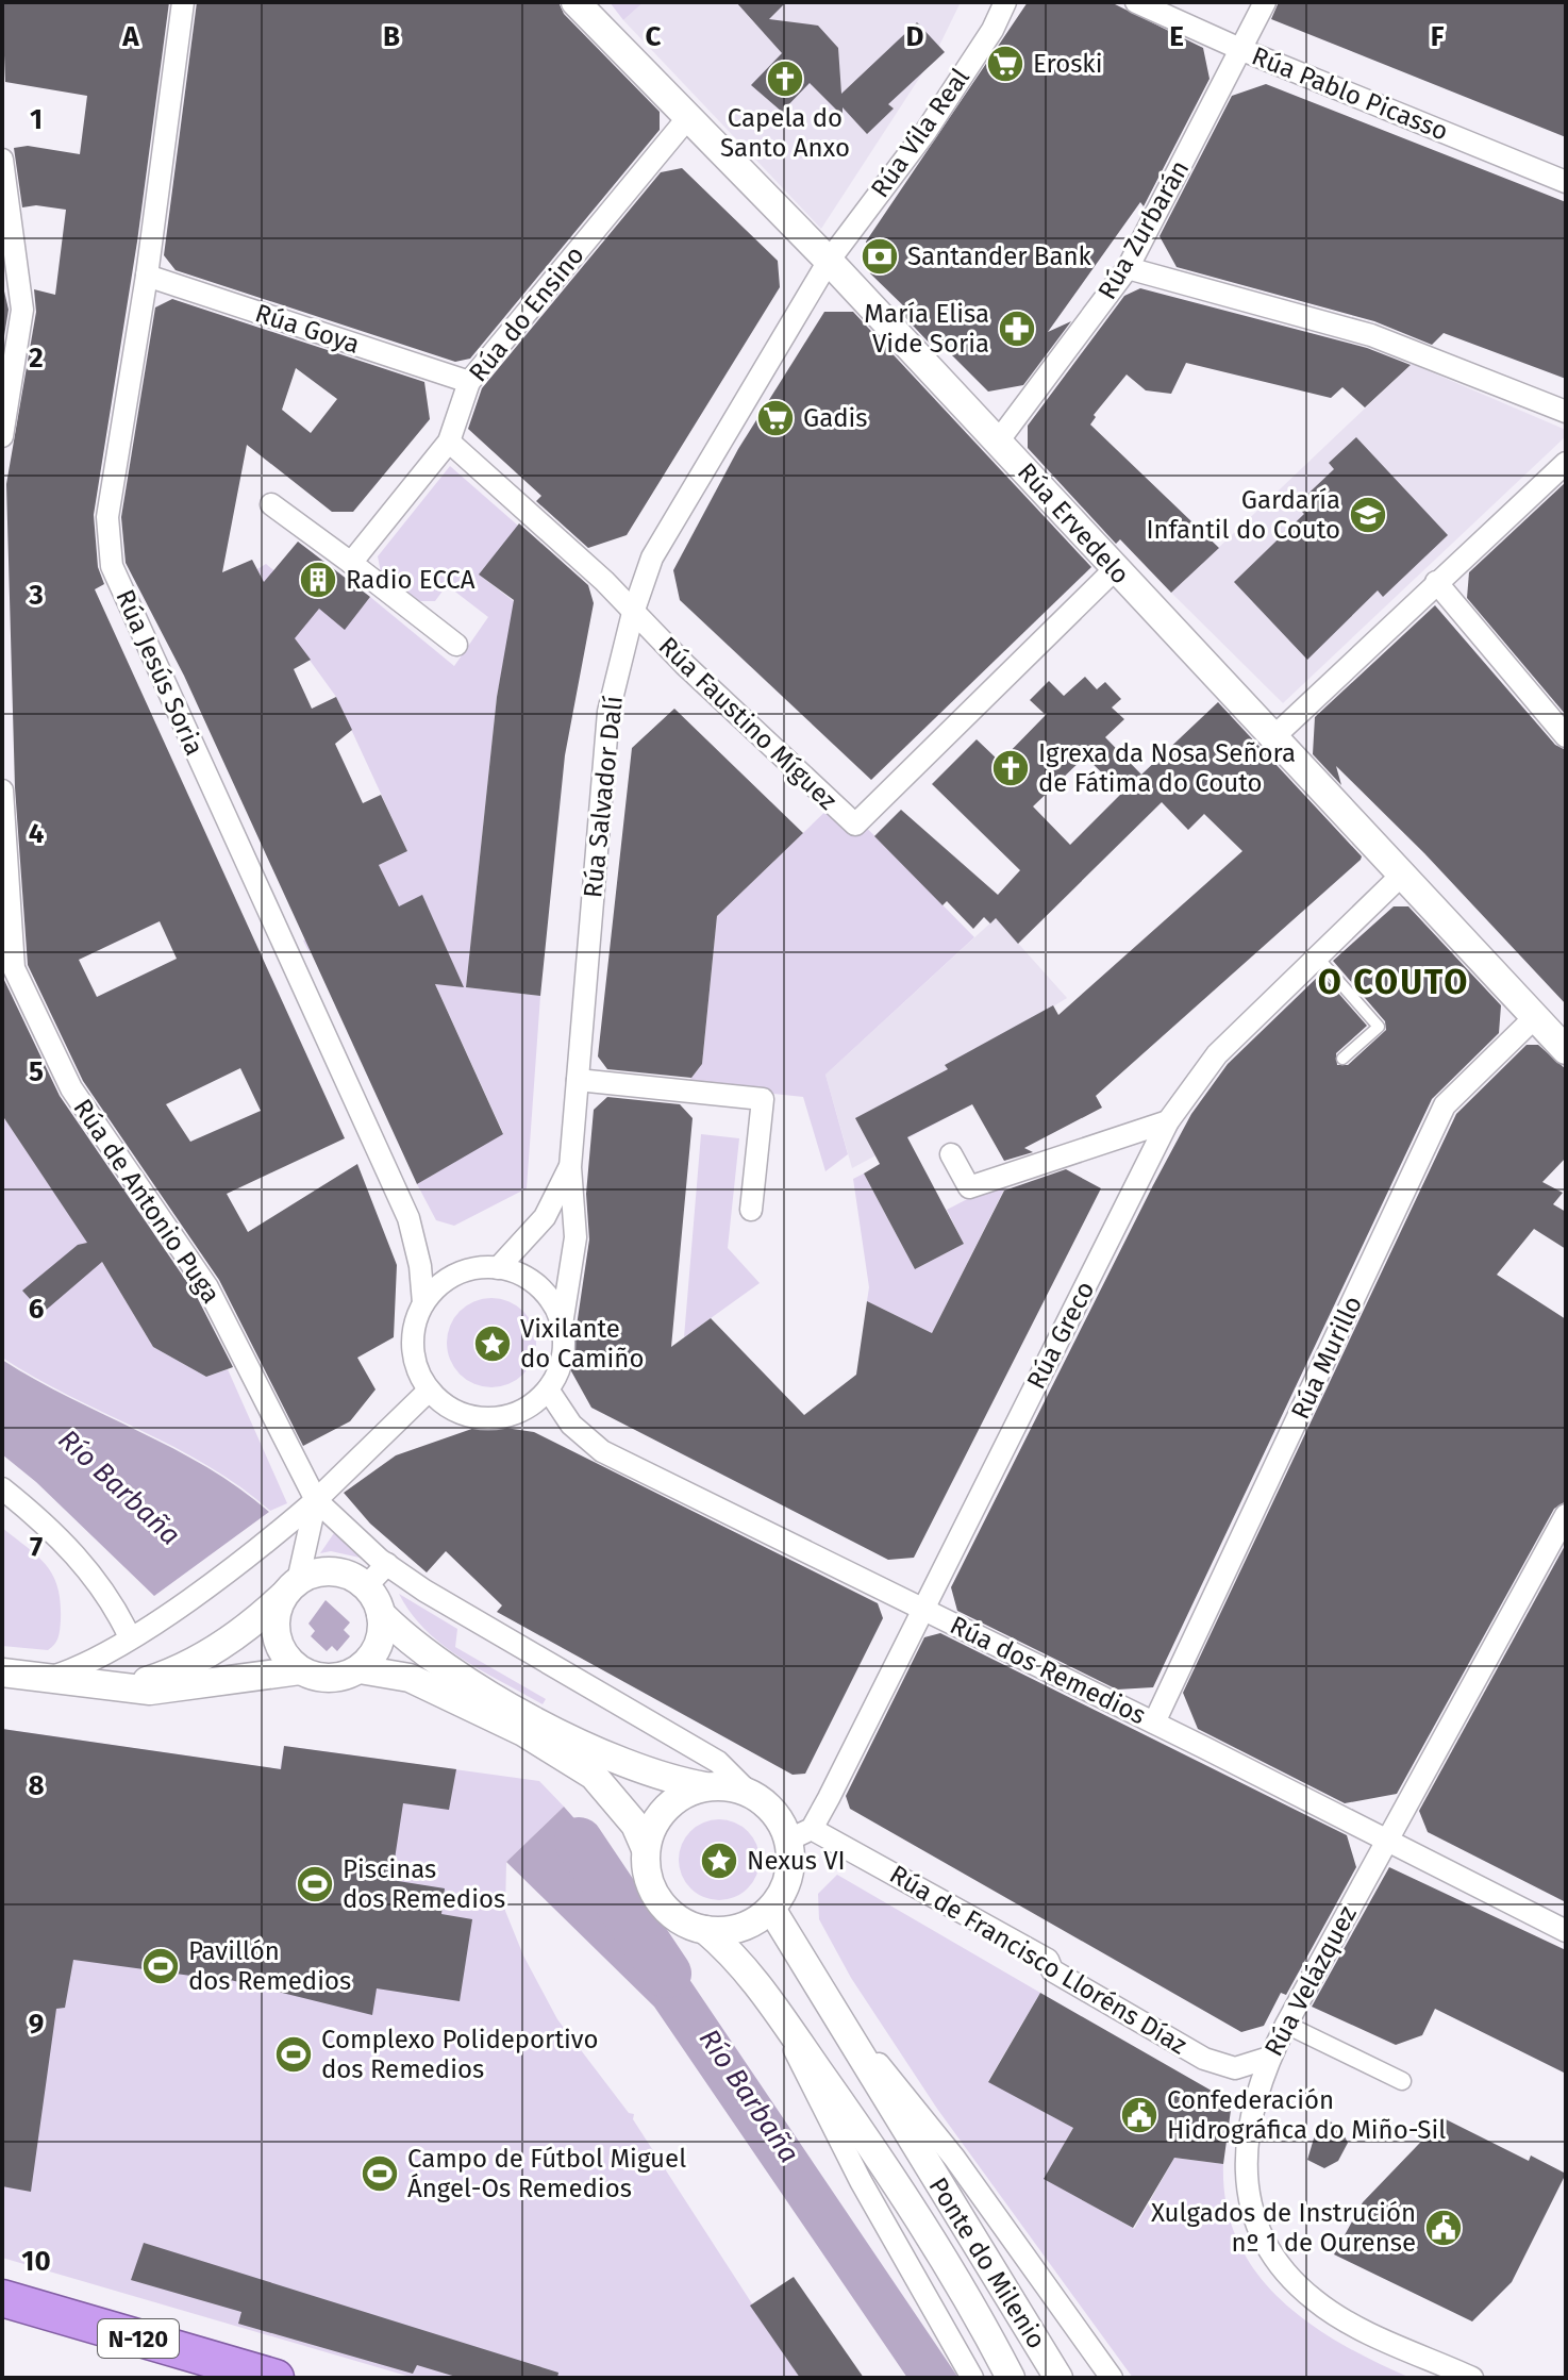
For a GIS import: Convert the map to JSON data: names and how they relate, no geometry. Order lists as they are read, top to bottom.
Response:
{
  "streets": {
    "highway": ["N-120"],
    "street": [
      "Rúa Pablo Picasso",
      "Rúa Vila Real",
      "Rúa Zurbarán",
      "Rúa do Ensino",
      "Rúa Goya",
      "Rúa Ervedelo",
      "Rúa Jesús Soria",
      "Rúa Faustino Míguez",
      "Rúa Salvador Dalí",
      "Rúa de Antonio Puga",
      "Rúa Greco",
      "Rúa Murillo",
      "Rúa dos Remedios",
      "Rúa de Francisco Lloréns Díaz",
      "Rúa Velázquez",
      "Ponte do Milenio"
    ]
  },
  "crossings": [
    ["Rúa Pablo Picasso", "Rúa Zurbarán"],
    ["Rúa Vila Real", "Rúa Ervedelo"],
    ["Rúa Vila Real", "Rúa Salvador Dalí"],
    ["Rúa Zurbarán", "Rúa Ervedelo"],
    ["Rúa do Ensino", "Rúa Goya"],
    ["Rúa do Ensino", "Rúa Ervedelo"],
    ["Rúa do Ensino", "Rúa Faustino Míguez"],
    ["Rúa Goya", "Rúa Jesús Soria"],
    ["Rúa Ervedelo", "Rúa Faustino Míguez"],
    ["Rúa Ervedelo", "Rúa Salvador Dalí"],
    ["Rúa Ervedelo", "Rúa Greco"],
    ["Rúa Ervedelo", "Rúa Murillo"],
    ["Rúa Jesús Soria", "Rúa Salvador Dalí"],
    ["Rúa Jesús Soria", "Rúa dos Remedios"],
    ["Rúa Faustino Míguez", "Rúa Salvador Dalí"],
    ["Rúa Salvador Dalí", "Rúa dos Remedios"],
    ["Rúa Greco", "Rúa dos Remedios"],
    ["Rúa Greco", "Rúa de Francisco Lloréns Díaz"],
    ["Rúa Greco", "Ponte do Milenio"],
    ["Rúa Murillo", "Rúa dos Remedios"],
    ["Rúa dos Remedios", "Rúa Velázquez"],
    ["Rúa de Francisco Lloréns Díaz", "Rúa Velázquez"],
    ["Rúa de Francisco Lloréns Díaz", "Ponte do Milenio"]
  ],
  "districts": ["O COUTO"],
  "water": ["Río Barbaña"],
  "places": {
    "supermarket": ["Eroski", "Gadis"],
    "church": ["Capela do Santo Anxo", "Igrexa da Nosa Señora de Fátima do Couto"],
    "bank": ["Santander Bank"],
    "pharmacy": ["María Elisa Vide Soria"],
    "school or university": ["Gardaría Infantil do Couto"],
    "building": ["Radio ECCA"],
    "place": ["Vixilante do Camiño", "Nexus VI"],
    "sports": [
      "Piscinas dos Remedios",
      "Pavillón dos Remedios",
      "Complexo Polideportivo dos Remedios",
      "Campo de Fútbol Miguel Ángel-Os Remedios"
    ],
    "public building": ["Confederación Hidrográfica do Miño-Sil", "Xulgados de Instrución nº 1 de Ourense"]
  },
  "grid": {
    "columns": [
      "A",
      "B",
      "C",
      "D",
      "E",
      "F"
    ],
    "rows": [
      "1",
      "2",
      "3",
      "4",
      "5",
      "6",
      "7",
      "8",
      "9",
      "10"
    ]
  }
}
